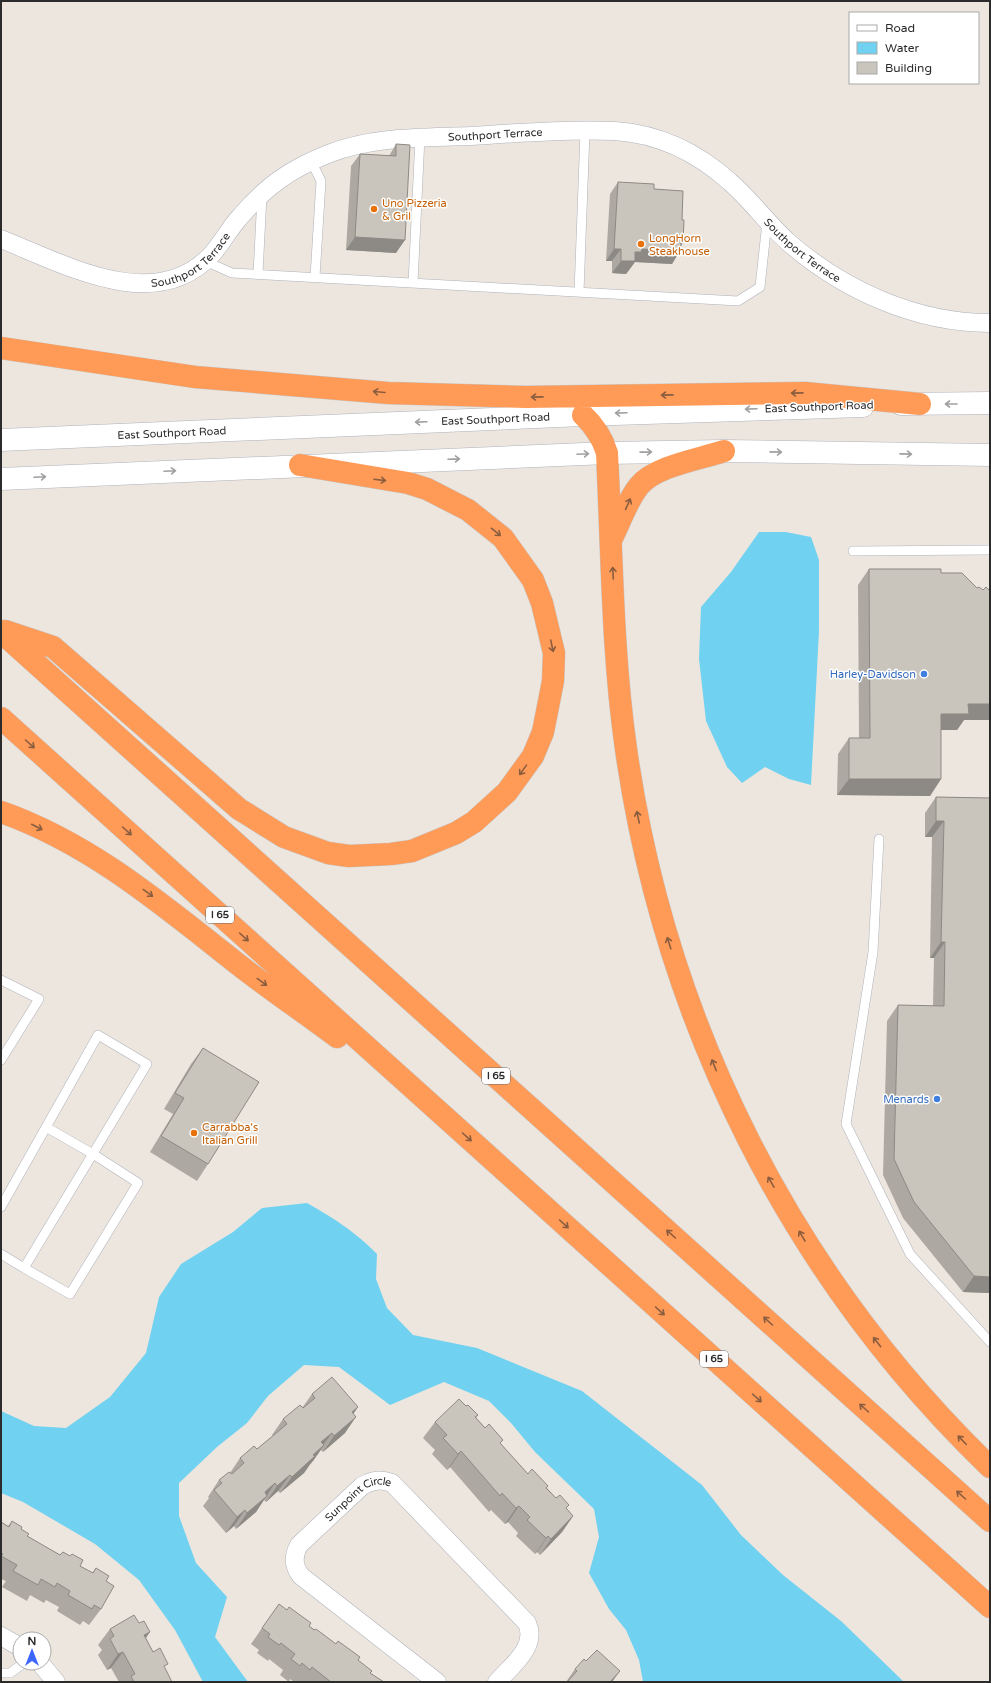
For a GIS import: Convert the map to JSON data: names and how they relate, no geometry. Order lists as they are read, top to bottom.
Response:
{
  "streets": {
    "highway": ["I 65"],
    "main road": ["East Southport Road"],
    "street": ["Southport Terrace", "Sunpoint Circle"]
  },
  "places": [
    "Uno Pizzeria & Gril",
    "LongHorn Steakhouse",
    "Harley-Davidson",
    "Menards",
    "Carrabba's Italian Grill"
  ],
  "legend": ["Road", "Water", "Building"],
  "north": "top"
}
